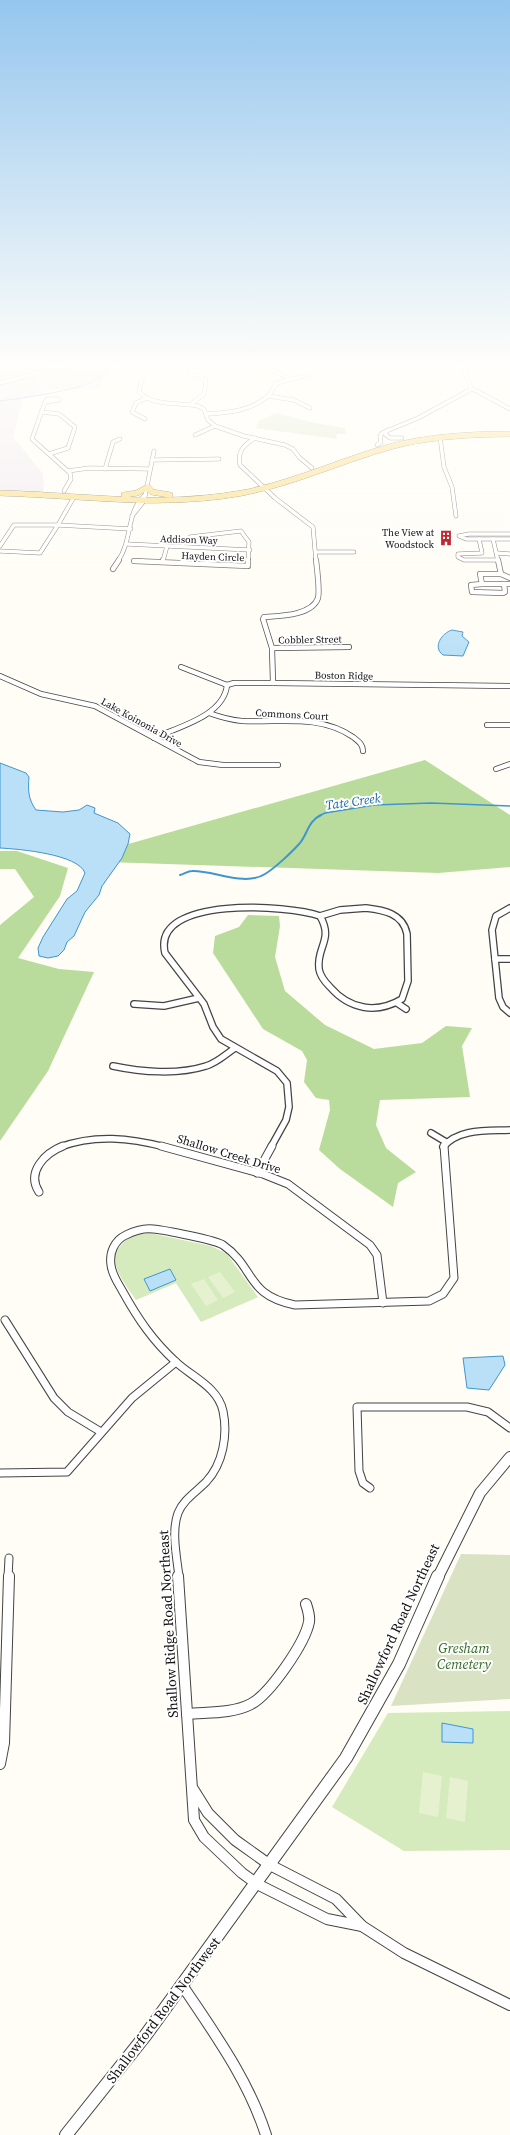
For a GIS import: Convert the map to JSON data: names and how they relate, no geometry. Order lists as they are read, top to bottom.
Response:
{
  "streets": {
    "street": [
      "Addison Way",
      "Hayden Circle",
      "Cobbler Street",
      "Boston Ridge",
      "Commons Court",
      "Lake Koinonia Drive",
      "Shallow Creek Drive",
      "Shallow Ridge Road Northeast",
      "Shallowford Road Northeast",
      "Shallowford Road Northwest"
    ]
  },
  "crossings": [
    ["Addison Way", "Hayden Circle"],
    ["Shallow Creek Drive", "Shallow Ridge Road Northeast"],
    ["Shallow Ridge Road Northeast", "Shallowford Road Northeast"],
    ["Shallow Ridge Road Northeast", "Shallowford Road Northwest"],
    ["Shallowford Road Northeast", "Shallowford Road Northwest"]
  ],
  "water": ["Tate Creek"],
  "parks": ["Gresham Cemetery"],
  "places": {
    "building": ["The View at Woodstock"]
  }
}
